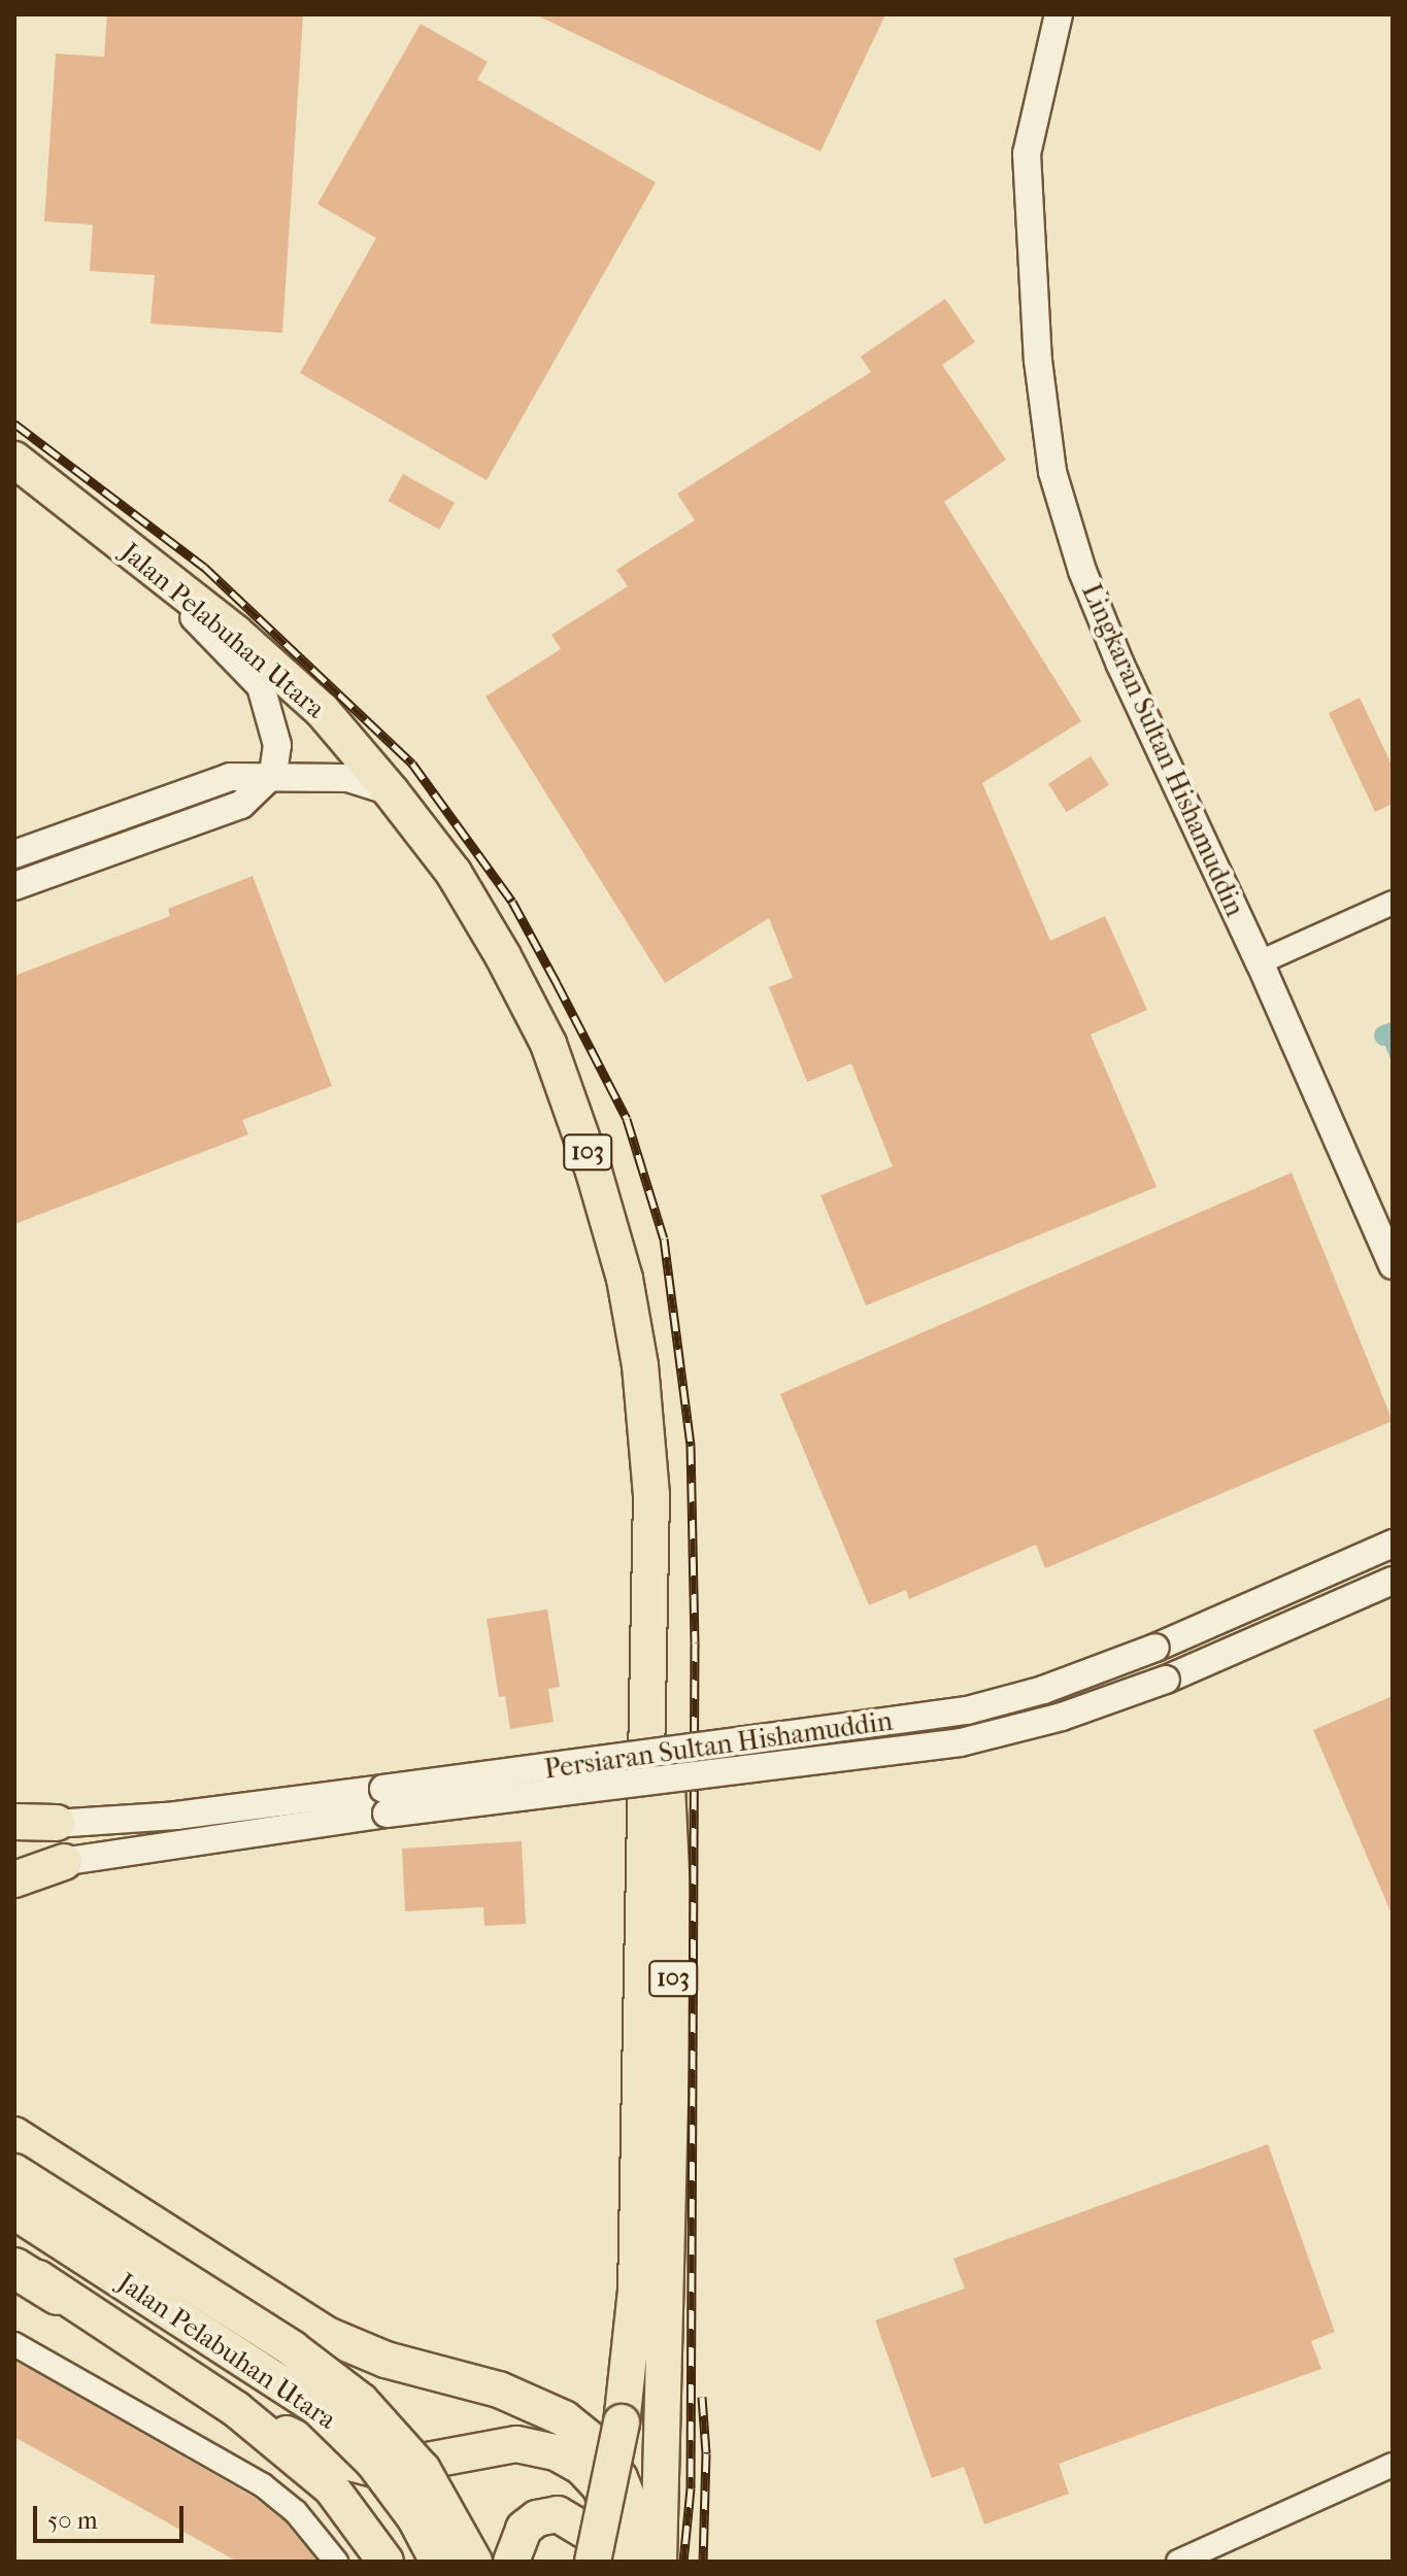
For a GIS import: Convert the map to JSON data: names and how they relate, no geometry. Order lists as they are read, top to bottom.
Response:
{
  "streets": {
    "main road": ["Jalan Pelabuhan Utara", "103"],
    "street": ["Lingkaran Sultan Hishamuddin", "Persiaran Sultan Hishamuddin"]
  },
  "crossings": [
    ["Jalan Pelabuhan Utara", "103"]
  ],
  "scale_bar": "50 m"
}
